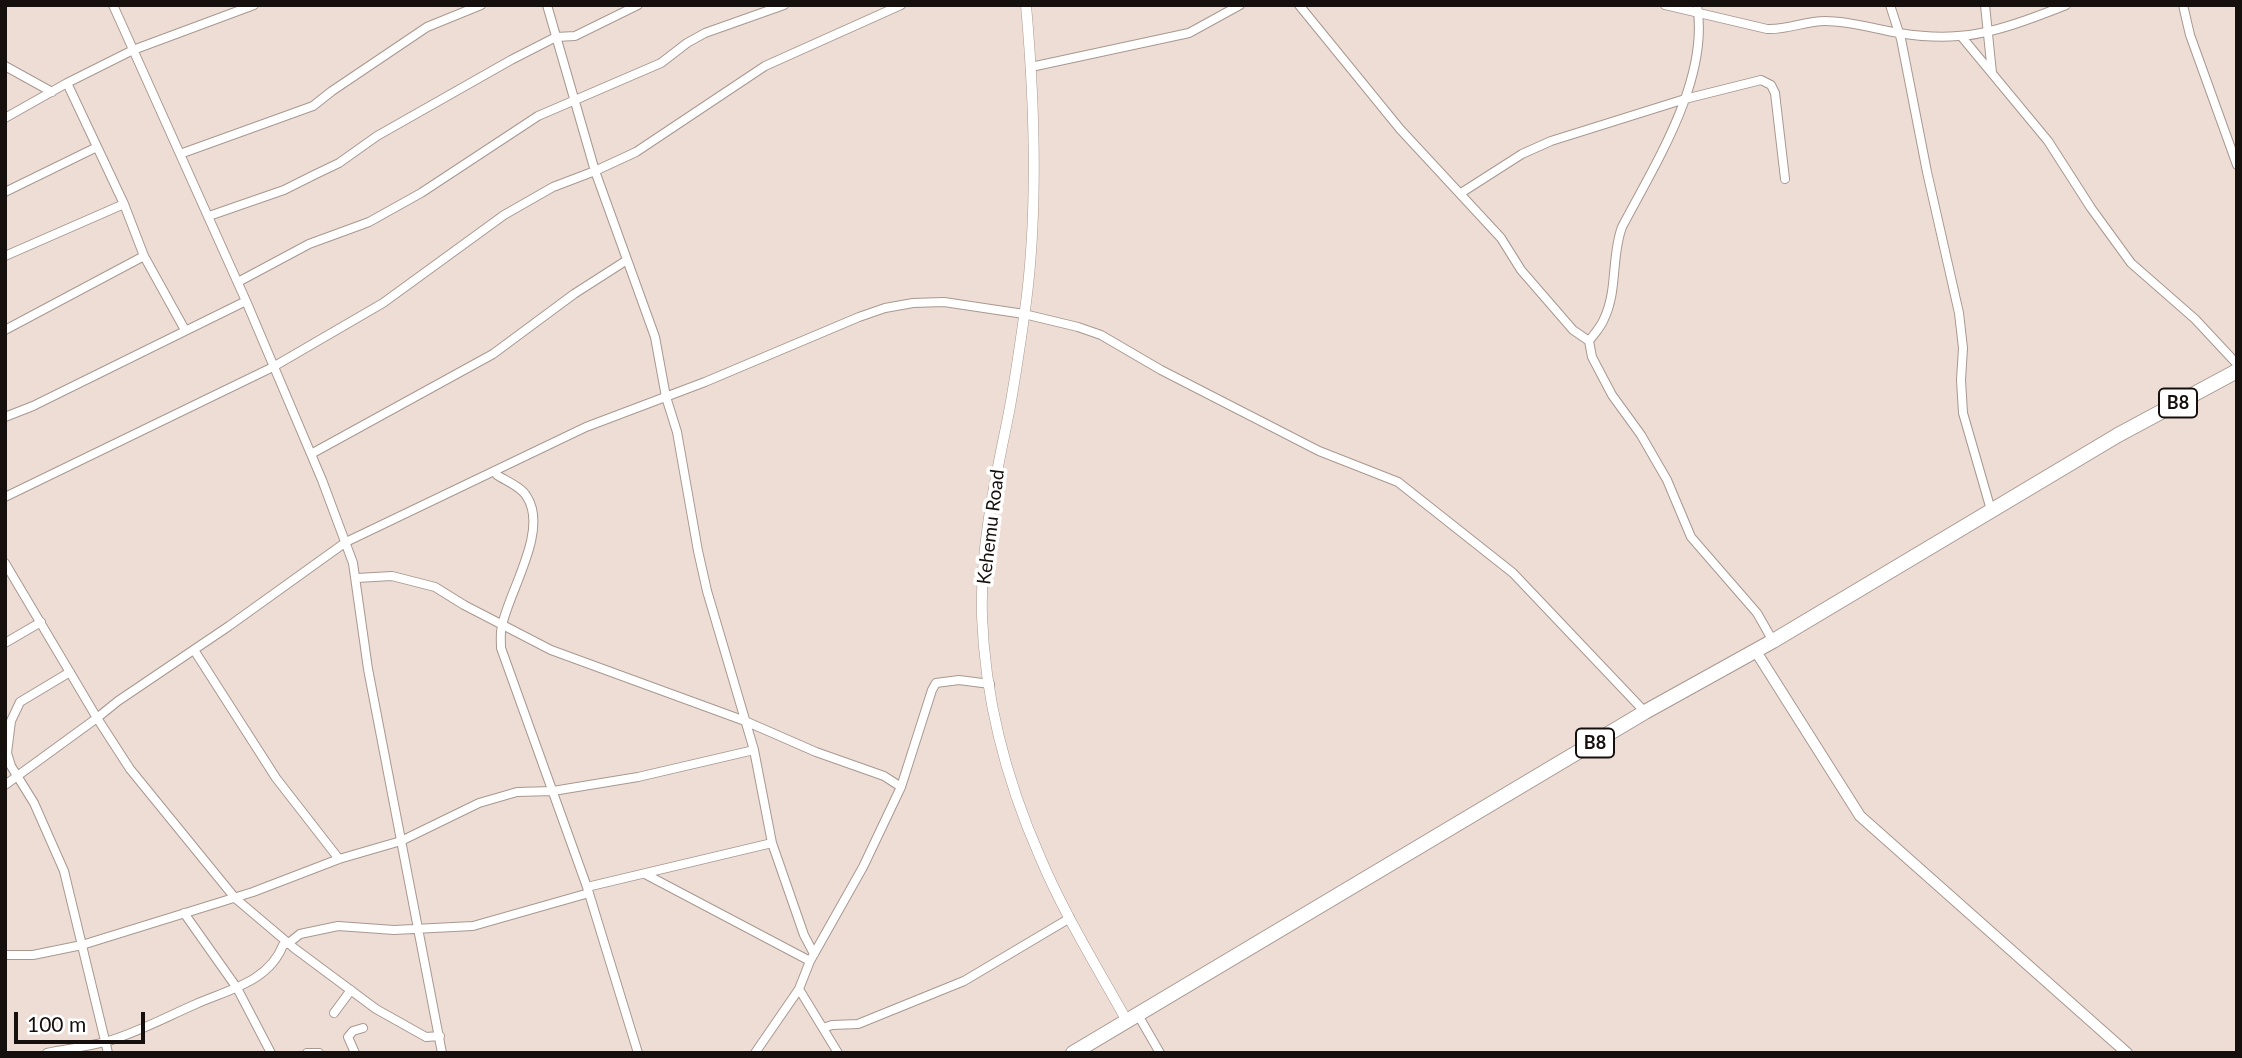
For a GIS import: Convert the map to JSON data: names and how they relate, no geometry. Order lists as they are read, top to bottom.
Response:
{
  "streets": {
    "highway": ["B8"],
    "street": ["Kehemu Road"]
  },
  "crossings": [
    ["B8", "Kehemu Road"]
  ],
  "scale_bar": "100 m"
}
